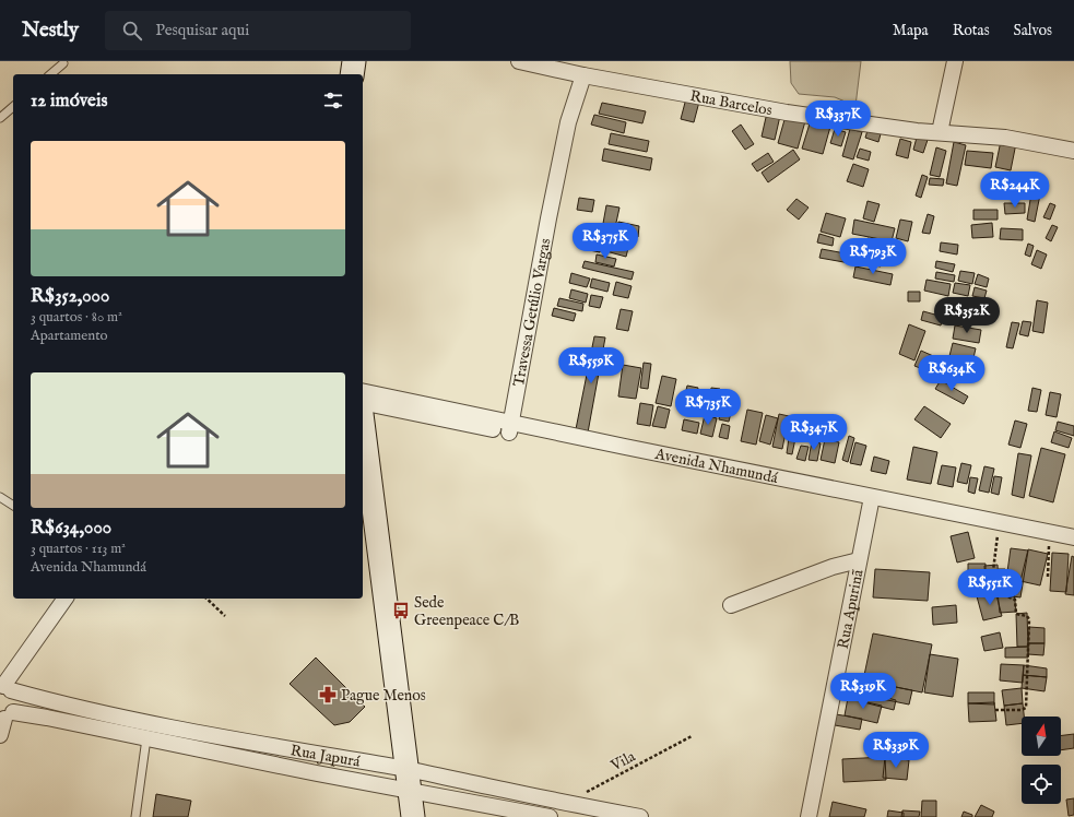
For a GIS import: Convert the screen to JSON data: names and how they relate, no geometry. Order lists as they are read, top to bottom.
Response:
{
  "streets": {
    "street": [
      "Rua Barcelos",
      "Travessa Getúlio Vargas",
      "Avenida Nhamundá",
      "Rua Apurinã",
      "Rua Japurá"
    ],
    "path": ["Vila"]
  },
  "crossings": [
    ["Rua Barcelos", "Travessa Getúlio Vargas"],
    ["Travessa Getúlio Vargas", "Avenida Nhamundá"],
    ["Avenida Nhamundá", "Rua Apurinã"],
    ["Rua Japurá", "Vila"]
  ],
  "places": {
    "bus stop": ["Sede Greenpeace C/B"],
    "pharmacy": ["Pague Menos"]
  },
  "north": "top",
  "page": {
    "header": "Nestly",
    "search": "Pesquisar aqui",
    "nav": ["Mapa", "Rotas", "Salvos"],
    "heading": "12 imóveis",
    "price": [
      "R$337K",
      "R$244K",
      "R$375K",
      "R$793K",
      "R$352K",
      "R$559K",
      "R$634K",
      "R$735K",
      "R$347K",
      "R$551K",
      "R$319K",
      "R$339K"
    ],
    "list": [
      {
        "name": "R$352,000",
        "note": "3 quartos · 80 m² · Apartamento"
      },
      {
        "name": "R$634,000",
        "note": "3 quartos · 113 m² · Avenida Nhamundá"
      }
    ]
  }
}
